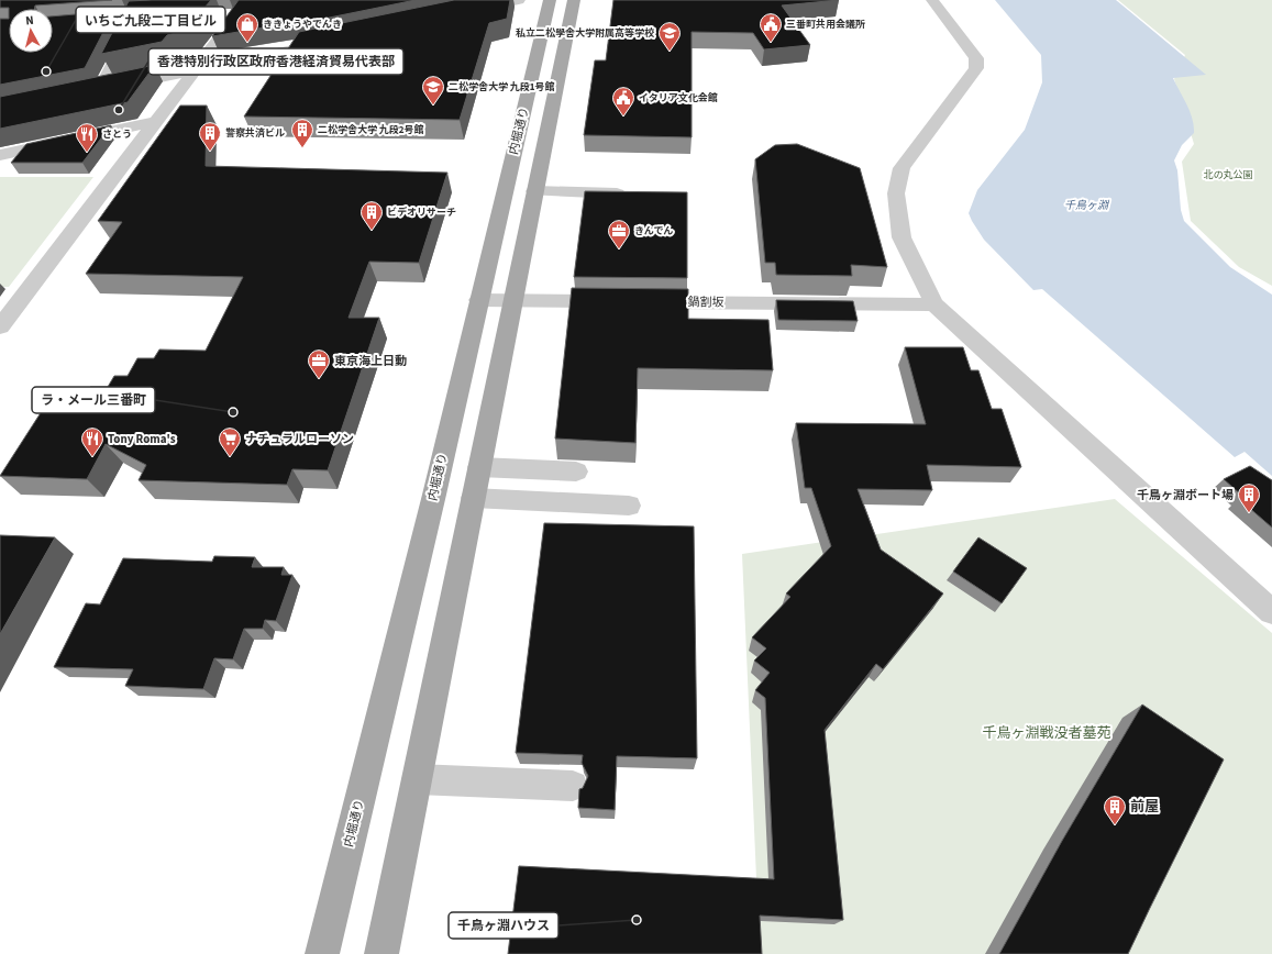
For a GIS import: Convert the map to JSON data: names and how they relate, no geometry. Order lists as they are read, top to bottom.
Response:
{
  "streets": {
    "main road": ["内堀通り"],
    "street": ["鍋割坂"]
  },
  "crossings": [
    ["内堀通り", "鍋割坂"]
  ],
  "water": ["千鳥ヶ淵"],
  "parks": ["北の丸公園", "千鳥ヶ淵戦没者墓苑"],
  "places": {
    "shop": ["ききょうやでんき"],
    "public building": ["三番町共用会議所", "イタリア文化会館"],
    "school or university": ["私立二松學舎大学附属高等学校", "二松学舎大学 九段1号館"],
    "other": [
      "いちご九段二丁目ビル",
      "香港特別行政区政府香港経済貿易代表部",
      "ラ・メール三番町",
      "千鳥ヶ淵ハウス"
    ],
    "building": [
      "二松学舎大学 九段2号館",
      "警察共済ビル",
      "ビデオリサーチ",
      "千鳥ヶ淵ボート場",
      "前屋"
    ],
    "restaurant": ["さとう", "Tony Roma's"],
    "office": ["きんでん", "東京海上日動"],
    "supermarket": ["ナチュラルローソン"]
  },
  "north": "top"
}
